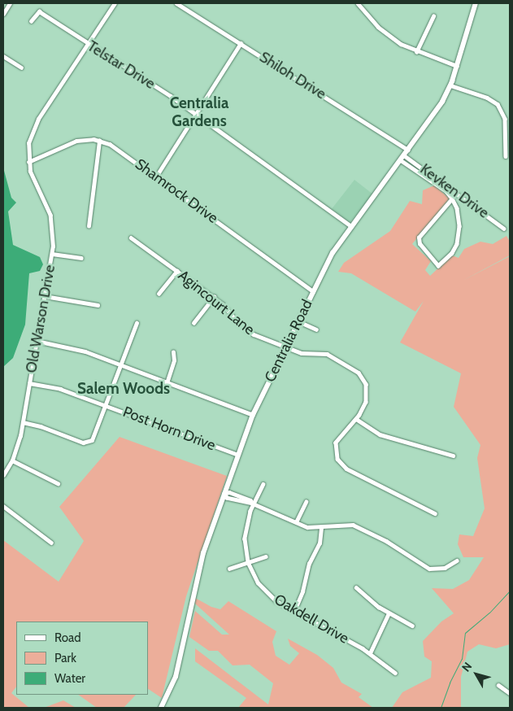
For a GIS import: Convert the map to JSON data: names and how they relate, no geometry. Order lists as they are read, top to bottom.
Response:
{
  "streets": {
    "main road": ["Centralia Road"],
    "street": [
      "Telstar Drive",
      "Shiloh Drive",
      "Shamrock Drive",
      "Kevken Drive",
      "Agincourt Lane",
      "Old Warson Drive",
      "Post Horn Drive",
      "Oakdell Drive"
    ]
  },
  "crossings": [
    ["Telstar Drive", "Centralia Road"],
    ["Shiloh Drive", "Centralia Road"],
    ["Shamrock Drive", "Old Warson Drive"],
    ["Shamrock Drive", "Centralia Road"],
    ["Kevken Drive", "Centralia Road"],
    ["Agincourt Lane", "Centralia Road"],
    ["Old Warson Drive", "Post Horn Drive"],
    ["Centralia Road", "Post Horn Drive"]
  ],
  "districts": ["Centralia Gardens", "Salem Woods"],
  "legend": ["Road", "Park", "Water"],
  "north": "top left"
}
